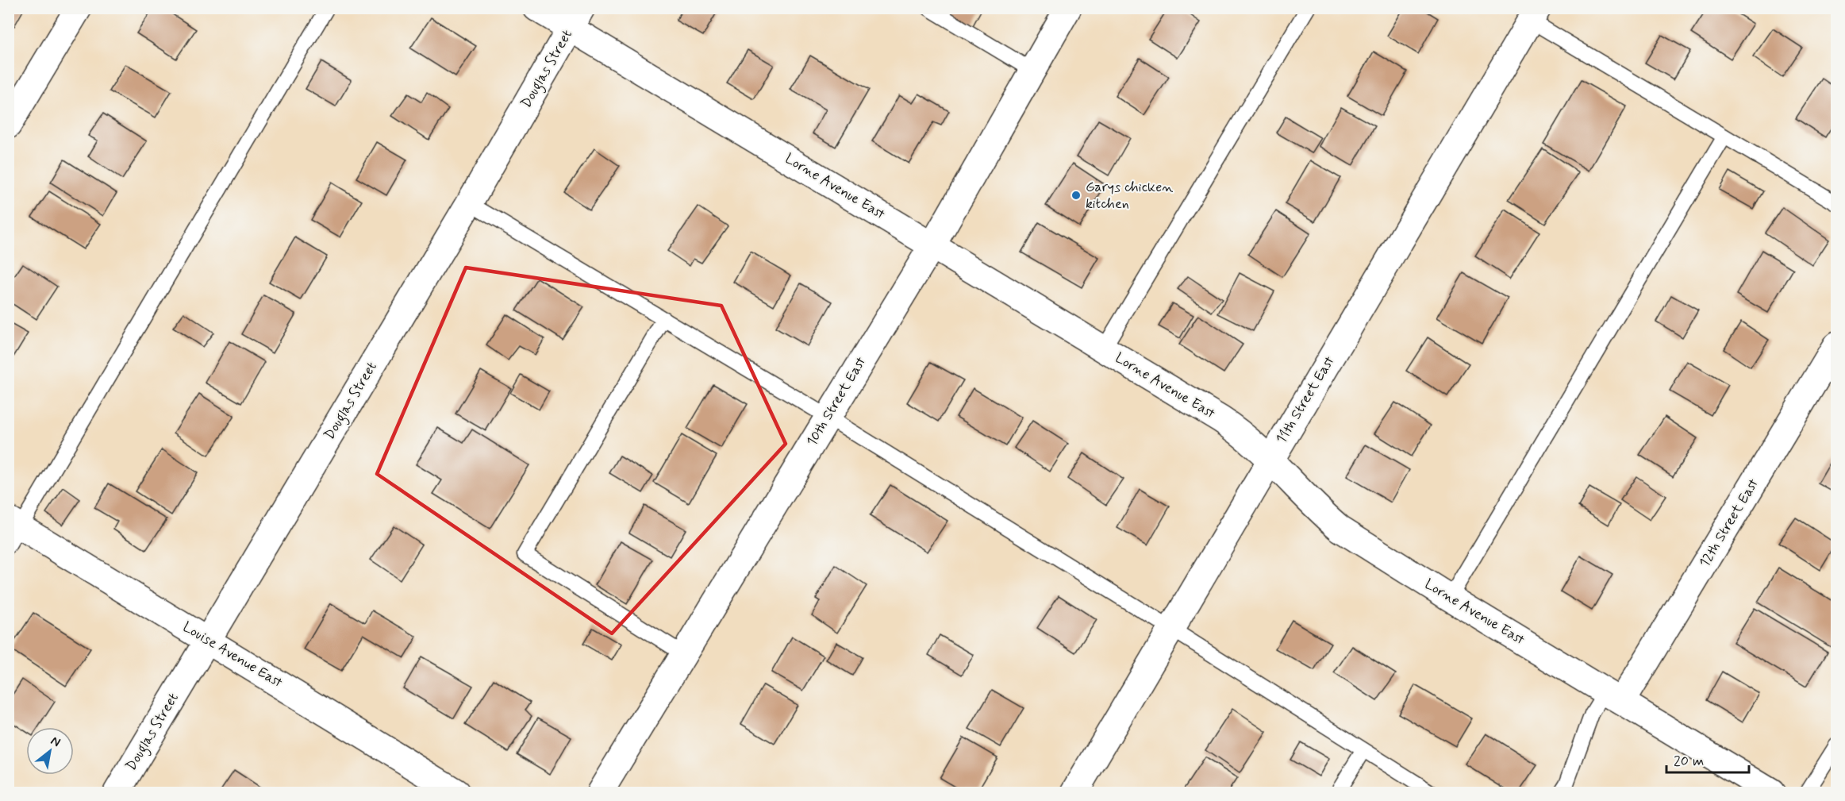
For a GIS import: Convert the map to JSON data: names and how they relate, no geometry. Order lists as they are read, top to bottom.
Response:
{
  "streets": {
    "street": [
      "Douglas Street",
      "Lorne Avenue East",
      "11th Street East",
      "10th Street East",
      "12th Street East",
      "Louise Avenue East"
    ]
  },
  "crossings": [
    ["Douglas Street", "Lorne Avenue East"],
    ["Douglas Street", "Louise Avenue East"],
    ["Lorne Avenue East", "11th Street East"],
    ["Lorne Avenue East", "10th Street East"],
    ["Lorne Avenue East", "12th Street East"]
  ],
  "places": ["Garys chicken kitchen"],
  "scale_bar": "20 m",
  "north": "top right"
}
